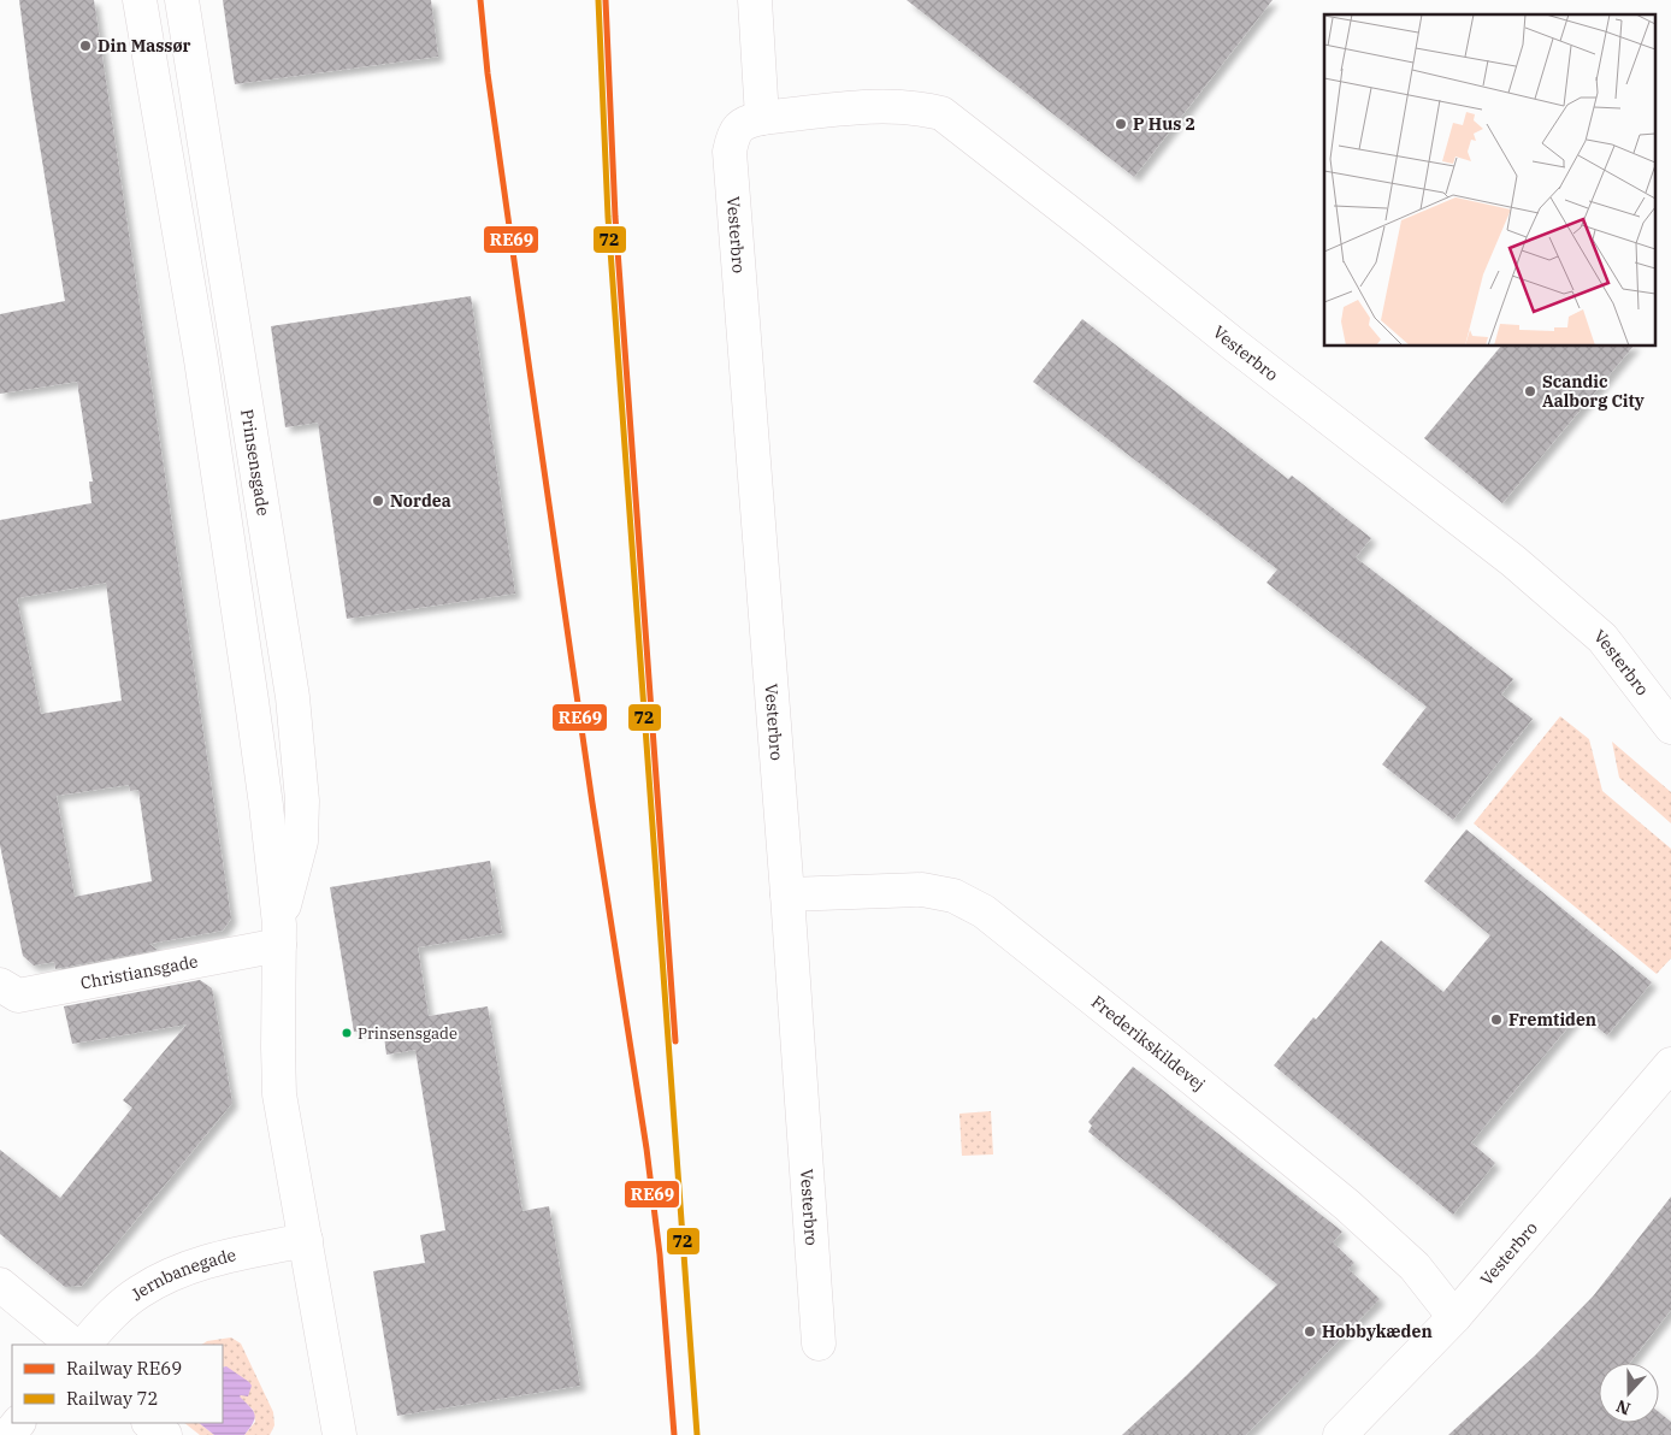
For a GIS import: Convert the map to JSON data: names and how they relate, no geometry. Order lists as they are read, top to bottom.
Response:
{
  "streets": {
    "street": [
      "Vesterbro",
      "Prinsensgade",
      "Christiansgade",
      "Frederikskildevej",
      "Jernbanegade"
    ]
  },
  "crossings": [
    ["Vesterbro", "Frederikskildevej"],
    ["Prinsensgade", "Christiansgade"],
    ["Prinsensgade", "Jernbanegade"]
  ],
  "places": [
    "Din Massør",
    "P Hus 2",
    "Scandic Aalborg City",
    "Nordea",
    "Fremtiden",
    "Prinsensgade",
    "Hobbykæden"
  ],
  "lines": ["rail line RE69", "rail line 72"],
  "legend": ["Railway RE69", "Railway 72"],
  "north": "bottom"
}
